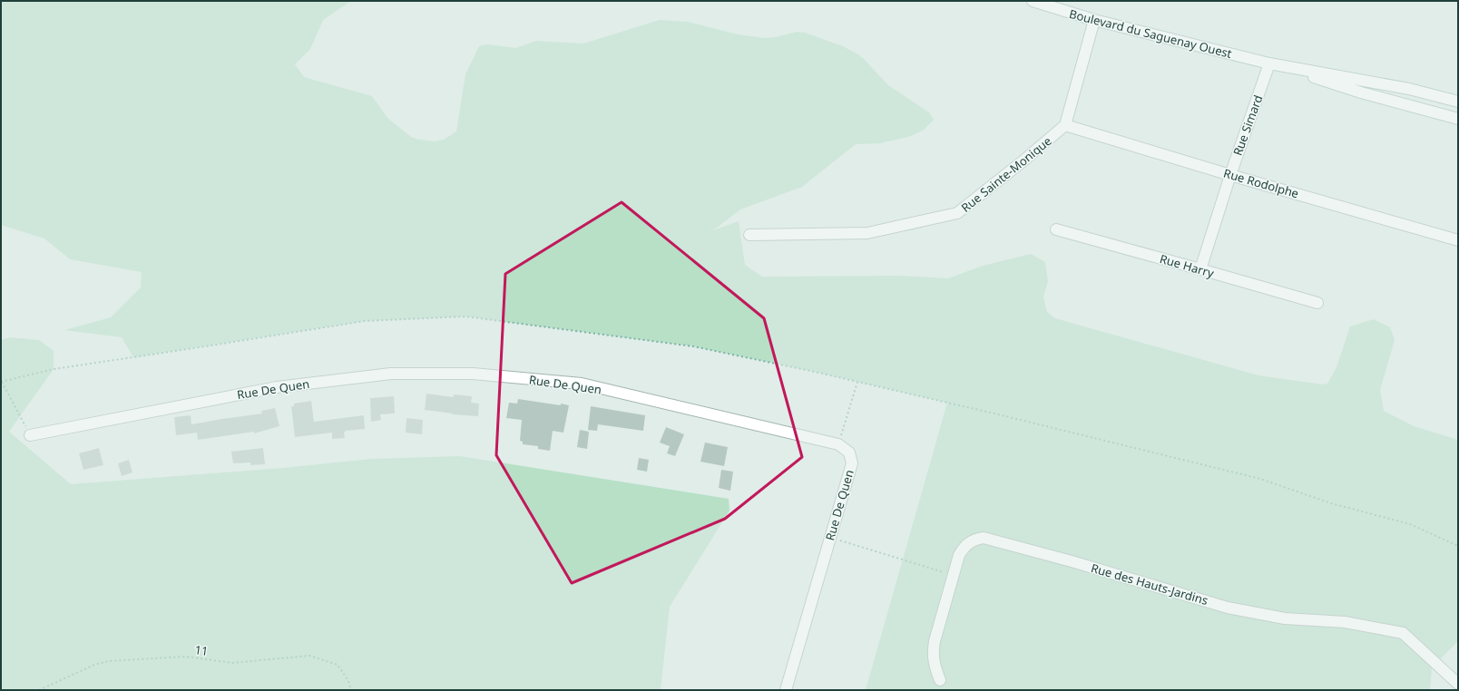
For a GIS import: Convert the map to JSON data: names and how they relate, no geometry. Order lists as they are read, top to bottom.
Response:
{
  "streets": {
    "street": [
      "Boulevard du Saguenay Ouest",
      "Rue Simard",
      "Rue Sainte-Monique",
      "Rue Rodolphe",
      "Rue Harry",
      "Rue De Quen",
      "Rue des Hauts-Jardins"
    ],
    "path": ["11"]
  },
  "crossings": [
    ["Boulevard du Saguenay Ouest", "Rue Simard"],
    ["Rue Simard", "Rue Rodolphe"],
    ["Rue Simard", "Rue Harry"],
    ["Rue Sainte-Monique", "Rue Rodolphe"]
  ]
}
